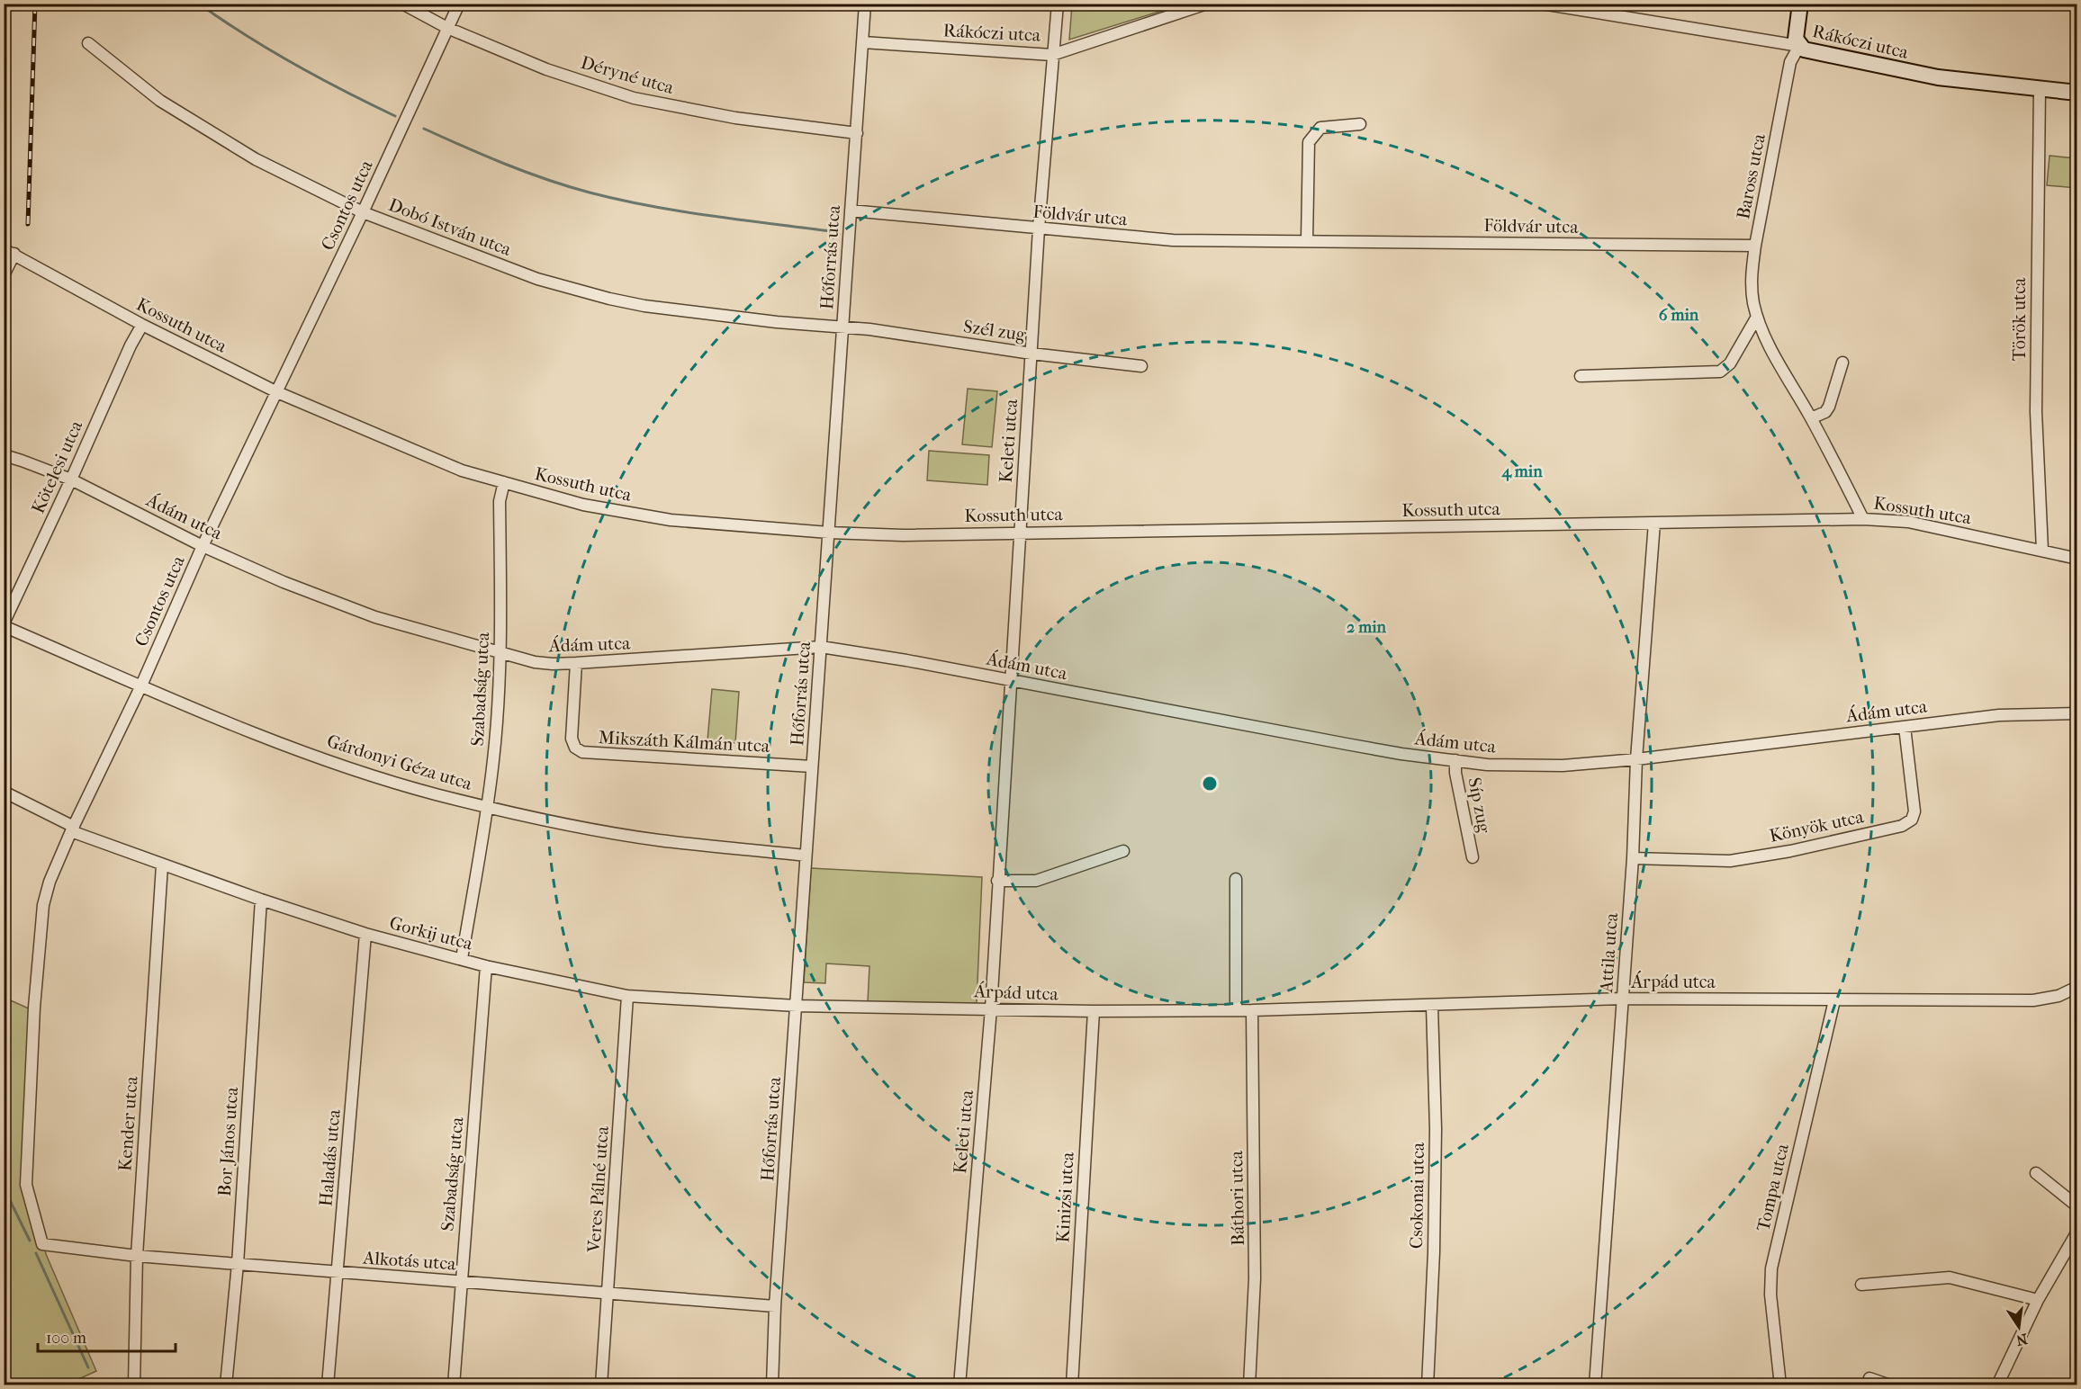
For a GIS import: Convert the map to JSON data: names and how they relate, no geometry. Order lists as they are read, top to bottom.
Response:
{
  "streets": {
    "main road": ["Rákóczi utca"],
    "street": [
      "Déryné utca",
      "Baross utca",
      "Csontos utca",
      "Földvár utca",
      "Dobó István utca",
      "Hőforrás utca",
      "Török utca",
      "Kossuth utca",
      "Szél zug",
      "Keleti utca",
      "Kötelesi utca",
      "Ádám utca",
      "Szabadság utca",
      "Mikszáth Kálmán utca",
      "Gárdonyi Géza utca",
      "Síp zug",
      "Könyök utca",
      "Gorkij utca",
      "Attila utca",
      "Árpád utca",
      "Kender utca",
      "Bor János utca",
      "Haladás utca",
      "Tompa utca",
      "Veres Pálné utca",
      "Csokonai utca",
      "Kinizsi utca",
      "Báthori utca",
      "Alkotás utca"
    ]
  },
  "crossings": [
    ["Rákóczi utca", "Baross utca"],
    ["Rákóczi utca", "Hőforrás utca"],
    ["Rákóczi utca", "Török utca"],
    ["Rákóczi utca", "Keleti utca"],
    ["Déryné utca", "Csontos utca"],
    ["Déryné utca", "Hőforrás utca"],
    ["Baross utca", "Földvár utca"],
    ["Baross utca", "Kossuth utca"],
    ["Csontos utca", "Dobó István utca"],
    ["Csontos utca", "Kossuth utca"],
    ["Csontos utca", "Ádám utca"],
    ["Csontos utca", "Gárdonyi Géza utca"],
    ["Csontos utca", "Gorkij utca"],
    ["Csontos utca", "Alkotás utca"],
    ["Földvár utca", "Hőforrás utca"],
    ["Földvár utca", "Keleti utca"],
    ["Dobó István utca", "Hőforrás utca"],
    ["Dobó István utca", "Szél zug"],
    ["Hőforrás utca", "Kossuth utca"],
    ["Hőforrás utca", "Szél zug"],
    ["Hőforrás utca", "Ádám utca"],
    ["Hőforrás utca", "Mikszáth Kálmán utca"],
    ["Hőforrás utca", "Gárdonyi Géza utca"],
    ["Hőforrás utca", "Gorkij utca"],
    ["Hőforrás utca", "Árpád utca"],
    ["Hőforrás utca", "Alkotás utca"],
    ["Török utca", "Kossuth utca"],
    ["Kossuth utca", "Keleti utca"],
    ["Kossuth utca", "Kötelesi utca"],
    ["Kossuth utca", "Szabadság utca"],
    ["Kossuth utca", "Attila utca"],
    ["Szél zug", "Keleti utca"],
    ["Keleti utca", "Ádám utca"],
    ["Keleti utca", "Árpád utca"],
    ["Kötelesi utca", "Ádám utca"],
    ["Kötelesi utca", "Gárdonyi Géza utca"],
    ["Ádám utca", "Szabadság utca"],
    ["Ádám utca", "Mikszáth Kálmán utca"],
    ["Ádám utca", "Síp zug"],
    ["Ádám utca", "Könyök utca"],
    ["Ádám utca", "Attila utca"],
    ["Szabadság utca", "Gárdonyi Géza utca"],
    ["Szabadság utca", "Gorkij utca"],
    ["Szabadság utca", "Alkotás utca"],
    ["Könyök utca", "Attila utca"],
    ["Gorkij utca", "Árpád utca"],
    ["Gorkij utca", "Kender utca"],
    ["Gorkij utca", "Bor János utca"],
    ["Gorkij utca", "Haladás utca"],
    ["Gorkij utca", "Veres Pálné utca"],
    ["Attila utca", "Árpád utca"],
    ["Árpád utca", "Tompa utca"],
    ["Árpád utca", "Csokonai utca"],
    ["Árpád utca", "Kinizsi utca"],
    ["Árpád utca", "Báthori utca"],
    ["Kender utca", "Alkotás utca"],
    ["Bor János utca", "Alkotás utca"],
    ["Haladás utca", "Alkotás utca"],
    ["Veres Pálné utca", "Alkotás utca"]
  ],
  "scale_bar": "100 m",
  "north": "bottom",
  "rings": ["6 min", "4 min", "2 min"]
}
